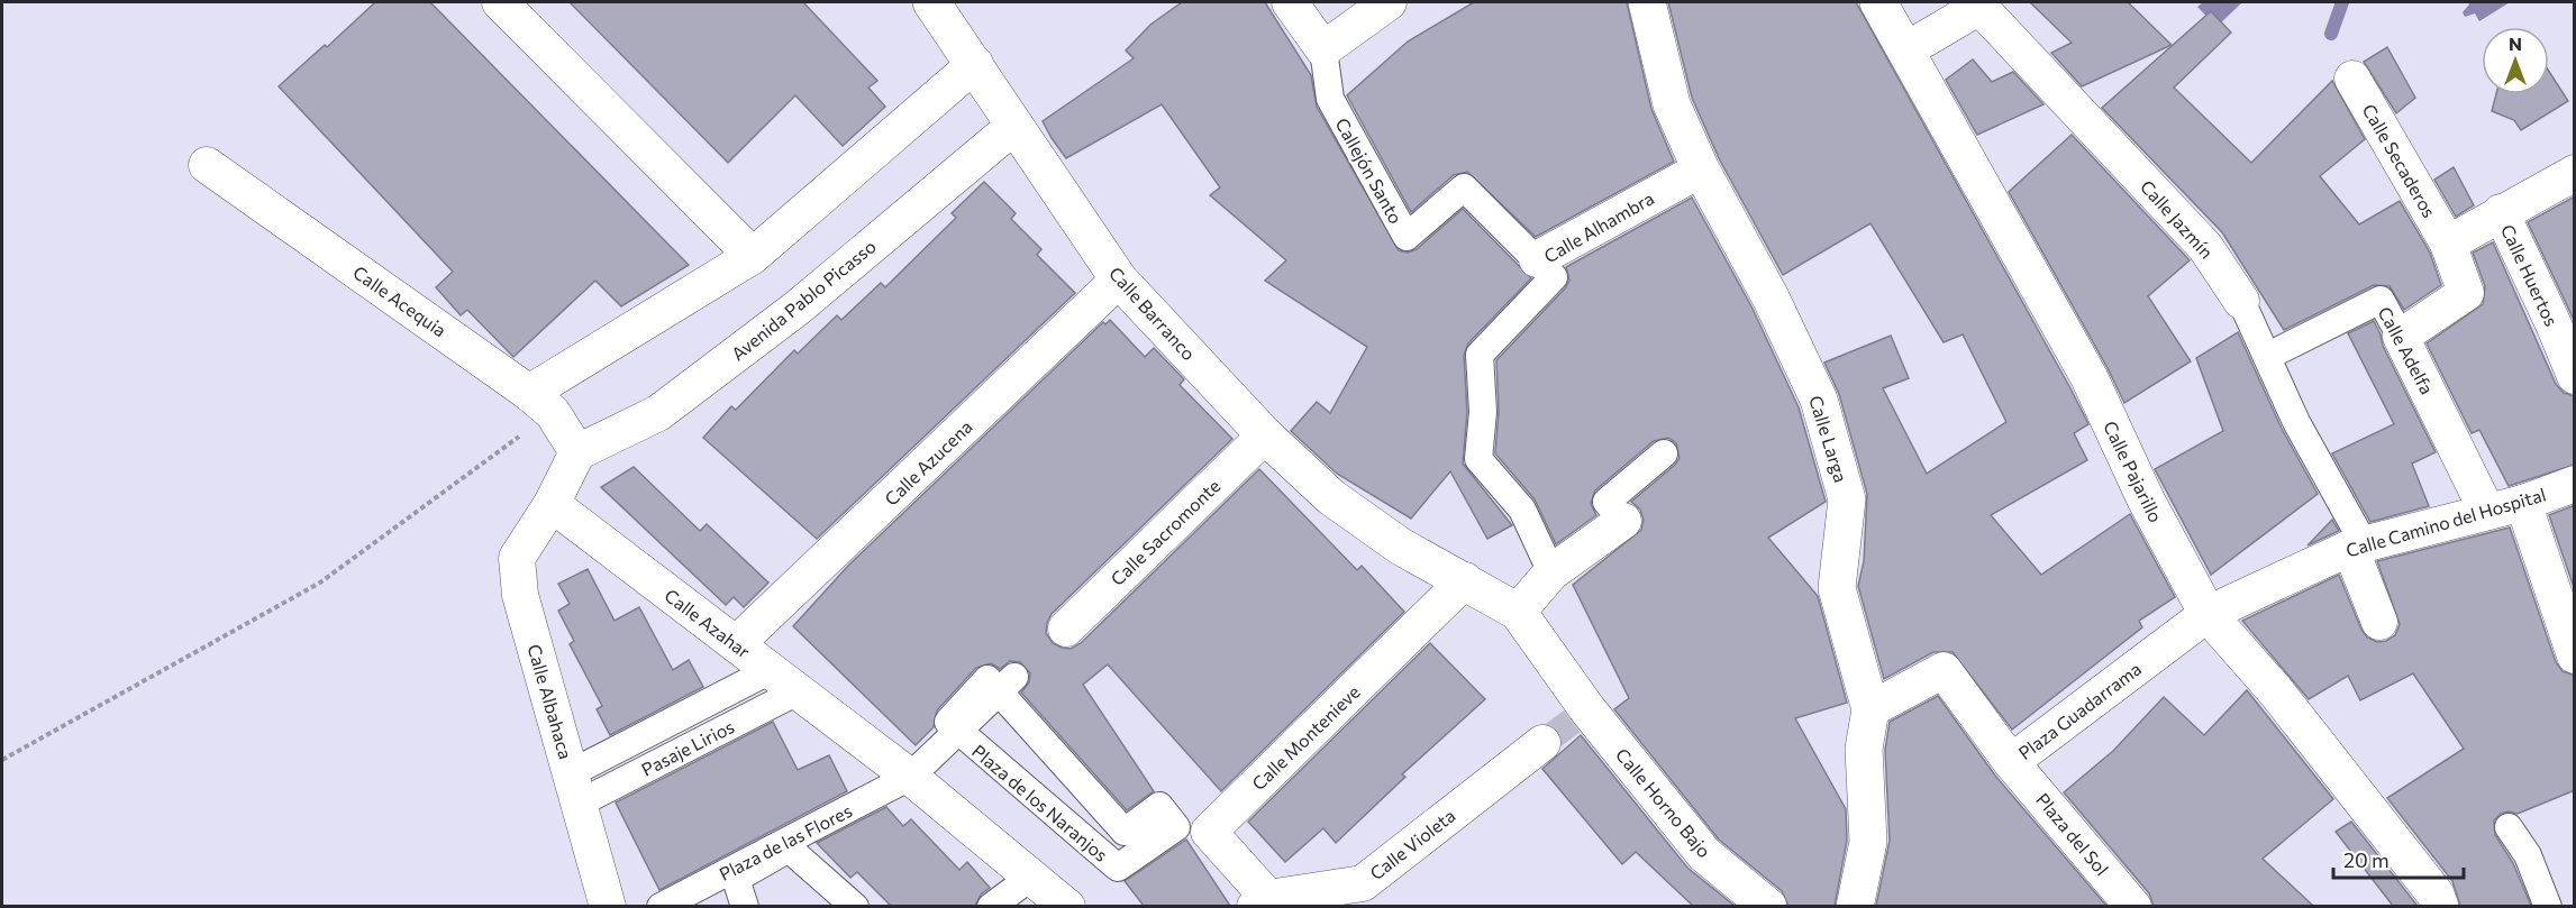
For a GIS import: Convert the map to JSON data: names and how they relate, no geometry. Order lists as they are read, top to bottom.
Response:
{
  "streets": {
    "street": [
      "Calle Secaderos",
      "Callejón Santo",
      "Calle Jazmín",
      "Calle Alhambra",
      "Calle Huertos",
      "Avenida Pablo Picasso",
      "Calle Acequia",
      "Calle Barranco",
      "Calle Adelfa",
      "Calle Larga",
      "Calle Azucena",
      "Calle Pajarillo",
      "Calle Camino del Hospital",
      "Calle Sacromonte",
      "Calle Azahar",
      "Calle Albahaca",
      "Plaza Guadarrama",
      "Calle Montenieve",
      "Pasaje Lirios",
      "Plaza de los Naranjos",
      "Calle Horno Bajo",
      "Plaza del Sol",
      "Plaza de las Flores",
      "Calle Violeta"
    ]
  },
  "crossings": [
    ["Calle Secaderos", "Calle Adelfa"],
    ["Callejón Santo", "Calle Alhambra"],
    ["Calle Jazmín", "Calle Adelfa"],
    ["Calle Jazmín", "Calle Pajarillo"],
    ["Calle Jazmín", "Calle Camino del Hospital"],
    ["Calle Alhambra", "Calle Larga"],
    ["Avenida Pablo Picasso", "Calle Acequia"],
    ["Avenida Pablo Picasso", "Calle Barranco"],
    ["Calle Barranco", "Calle Azucena"],
    ["Calle Barranco", "Calle Sacromonte"],
    ["Calle Barranco", "Calle Montenieve"],
    ["Calle Barranco", "Calle Horno Bajo"],
    ["Calle Adelfa", "Calle Camino del Hospital"],
    ["Calle Larga", "Plaza Guadarrama"],
    ["Calle Azucena", "Calle Azahar"],
    ["Calle Pajarillo", "Calle Camino del Hospital"],
    ["Calle Pajarillo", "Plaza Guadarrama"],
    ["Calle Camino del Hospital", "Plaza Guadarrama"],
    ["Calle Azahar", "Calle Albahaca"],
    ["Calle Azahar", "Pasaje Lirios"],
    ["Calle Azahar", "Plaza de los Naranjos"],
    ["Calle Azahar", "Plaza de las Flores"],
    ["Calle Albahaca", "Pasaje Lirios"],
    ["Plaza Guadarrama", "Plaza del Sol"],
    ["Calle Montenieve", "Calle Violeta"],
    ["Plaza de los Naranjos", "Plaza de las Flores"]
  ],
  "scale_bar": "20 m",
  "north": "top"
}
